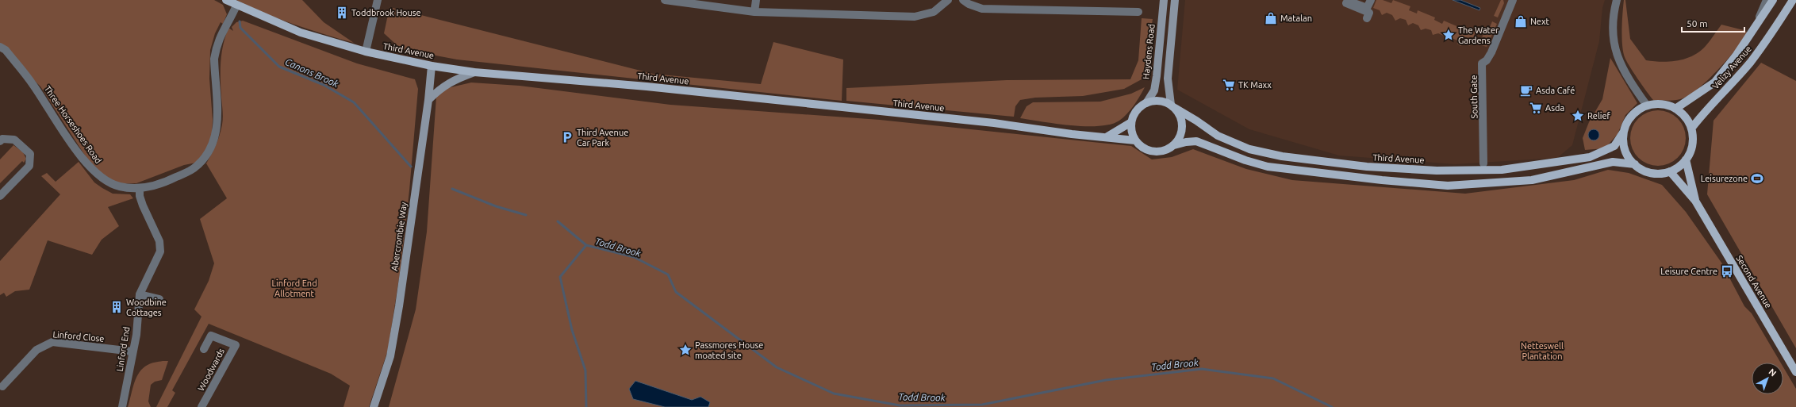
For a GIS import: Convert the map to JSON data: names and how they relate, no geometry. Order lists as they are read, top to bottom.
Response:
{
  "streets": {
    "main road": ["Third Avenue", "Velizy Avenue", "Second Avenue"],
    "street": [
      "Haydens Road",
      "South Gate",
      "Three Horseshoes Road",
      "Abercrombie Way",
      "Linford Close",
      "Linford End",
      "Woodwards"
    ]
  },
  "crossings": [
    ["Third Avenue", "Haydens Road"],
    ["Third Avenue", "Velizy Avenue"],
    ["Third Avenue", "Three Horseshoes Road"],
    ["Third Avenue", "Abercrombie Way"],
    ["Third Avenue", "Second Avenue"],
    ["Velizy Avenue", "Second Avenue"],
    ["Three Horseshoes Road", "Linford End"],
    ["Linford Close", "Linford End"]
  ],
  "water": ["Canons Brook", "Todd Brook"],
  "parks": ["Linford End Allotment", "Netteswell Plantation"],
  "places": {
    "building": ["Toddbrook House", "Woodbine Cottages"],
    "shop": ["Matalan", "Next"],
    "place": ["The Water Gardens", "Relief", "Passmores House moated site"],
    "supermarket": ["TK Maxx", "Asda"],
    "cafe": ["Asda Café"],
    "parking": ["Third Avenue Car Park"],
    "sports": ["Leisurezone"],
    "bus stop": ["Leisure Centre"]
  },
  "scale_bar": "50 m",
  "north": "top right"
}
